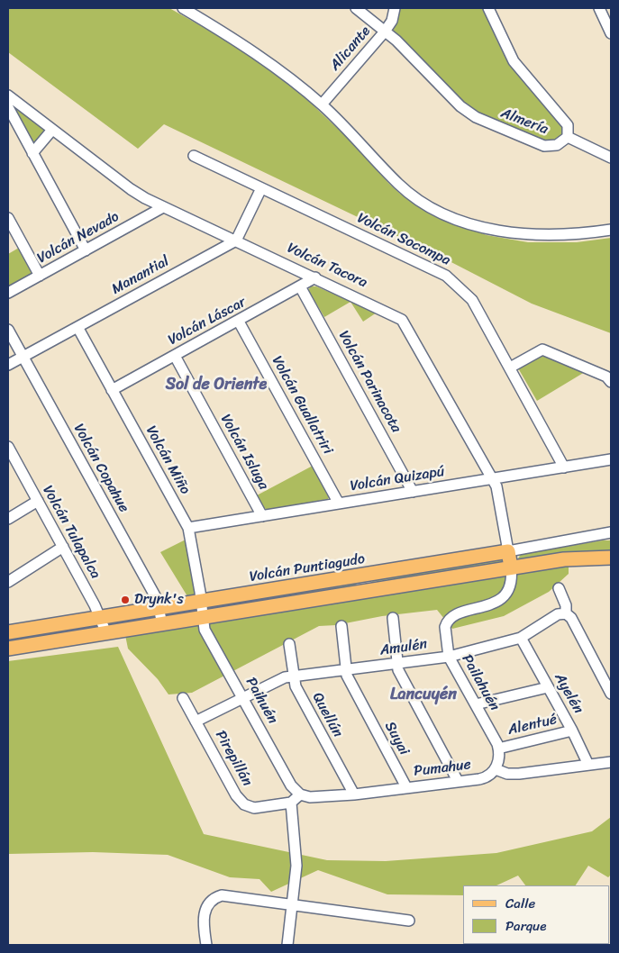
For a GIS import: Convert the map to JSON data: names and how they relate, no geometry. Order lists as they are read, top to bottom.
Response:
{
  "streets": {
    "main road": ["Volcán Tacora", "Volcán Puntiagudo"],
    "street": [
      "Alicante",
      "Almería",
      "Volcán Nevado",
      "Volcán Socompa",
      "Manantial",
      "Volcán Láscar",
      "Volcán Parinacota",
      "Volcán Guallatriri",
      "Volcán Isluga",
      "Volcán Miño",
      "Volcán Copahue",
      "Volcán Quizapú",
      "Volcán Tulapalca",
      "Amulén",
      "Pailahuén",
      "Ayelén",
      "Paihuén",
      "Quellún",
      "Alentué",
      "Suyai",
      "Pirepillán",
      "Pumahue"
    ]
  },
  "crossings": [
    ["Alicante", "Almería"],
    ["Volcán Nevado", "Volcán Tacora"],
    ["Volcán Socompa", "Volcán Quizapú"],
    ["Volcán Tacora", "Manantial"],
    ["Volcán Tacora", "Volcán Láscar"],
    ["Volcán Tacora", "Volcán Quizapú"],
    ["Volcán Tacora", "Volcán Puntiagudo"],
    ["Volcán Tacora", "Pailahuén"],
    ["Manantial", "Volcán Miño"],
    ["Manantial", "Volcán Copahue"],
    ["Volcán Láscar", "Volcán Parinacota"],
    ["Volcán Láscar", "Volcán Guallatriri"],
    ["Volcán Láscar", "Volcán Isluga"],
    ["Volcán Láscar", "Volcán Miño"],
    ["Volcán Parinacota", "Volcán Quizapú"],
    ["Volcán Guallatriri", "Volcán Quizapú"],
    ["Volcán Isluga", "Volcán Quizapú"],
    ["Volcán Miño", "Volcán Quizapú"],
    ["Volcán Miño", "Volcán Puntiagudo"],
    ["Volcán Miño", "Paihuén"],
    ["Volcán Copahue", "Volcán Puntiagudo"],
    ["Volcán Tulapalca", "Volcán Puntiagudo"],
    ["Amulén", "Pailahuén"],
    ["Amulén", "Ayelén"],
    ["Amulén", "Paihuén"],
    ["Amulén", "Quellún"],
    ["Amulén", "Suyai"],
    ["Amulén", "Pirepillán"],
    ["Pailahuén", "Alentué"],
    ["Ayelén", "Alentué"],
    ["Paihuén", "Pirepillán"],
    ["Paihuén", "Pumahue"],
    ["Quellún", "Pumahue"],
    ["Suyai", "Pumahue"]
  ],
  "districts": ["Sol de Oriente", "Lancuyén"],
  "places": ["Drynk's"],
  "legend": ["Calle", "Parque"]
}
